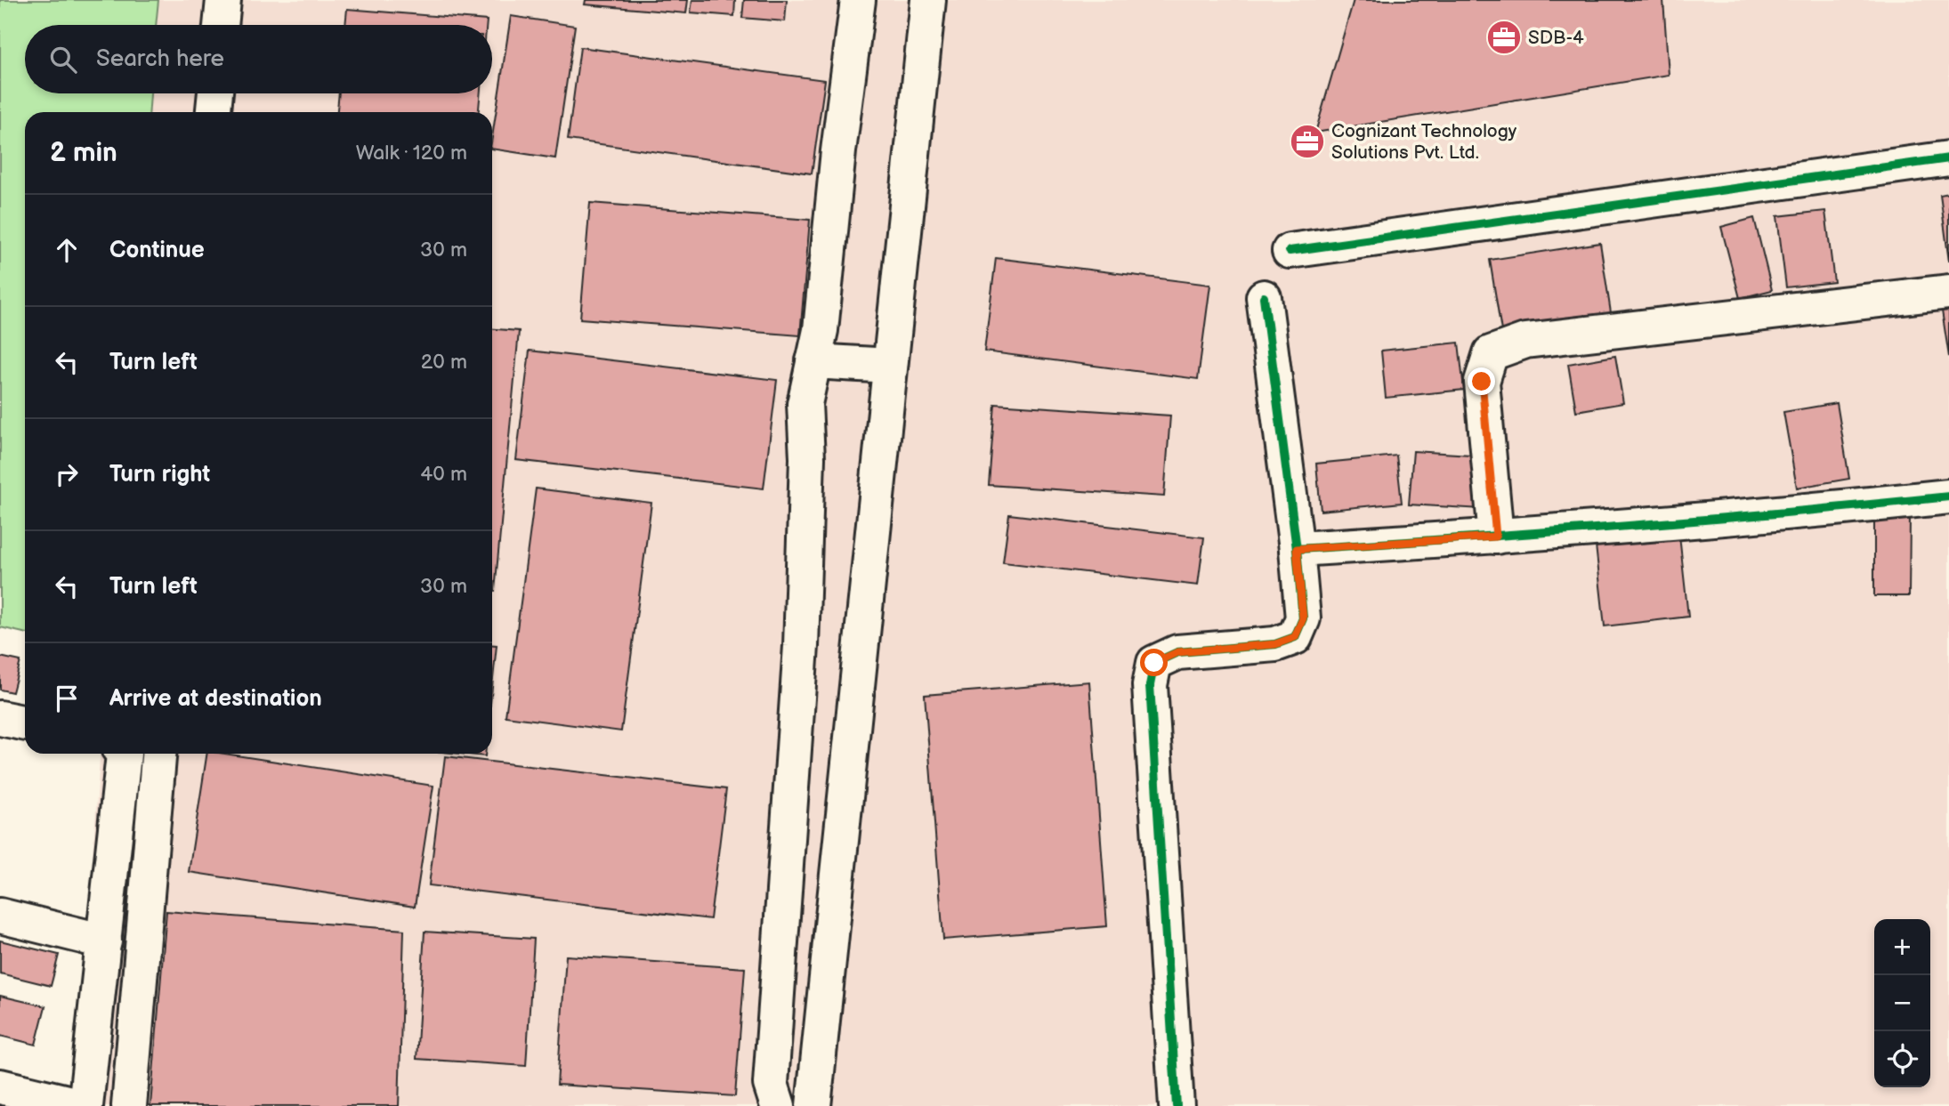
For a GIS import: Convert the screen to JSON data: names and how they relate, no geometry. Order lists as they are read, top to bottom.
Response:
{
  "places": {
    "office": ["SDB-4", "Cognizant Technology Solutions Pvt. Ltd."]
  },
  "page": {
    "search": "Search here",
    "heading": ["2 min", "Walk · 120 m"],
    "list": [
      ["Continue", "30 m"],
      ["Turn left", "20 m"],
      ["Turn right", "40 m"],
      ["Turn left", "30 m"],
      "Arrive at destination"
    ],
    "map_buttons": ["+", "−"]
  }
}
